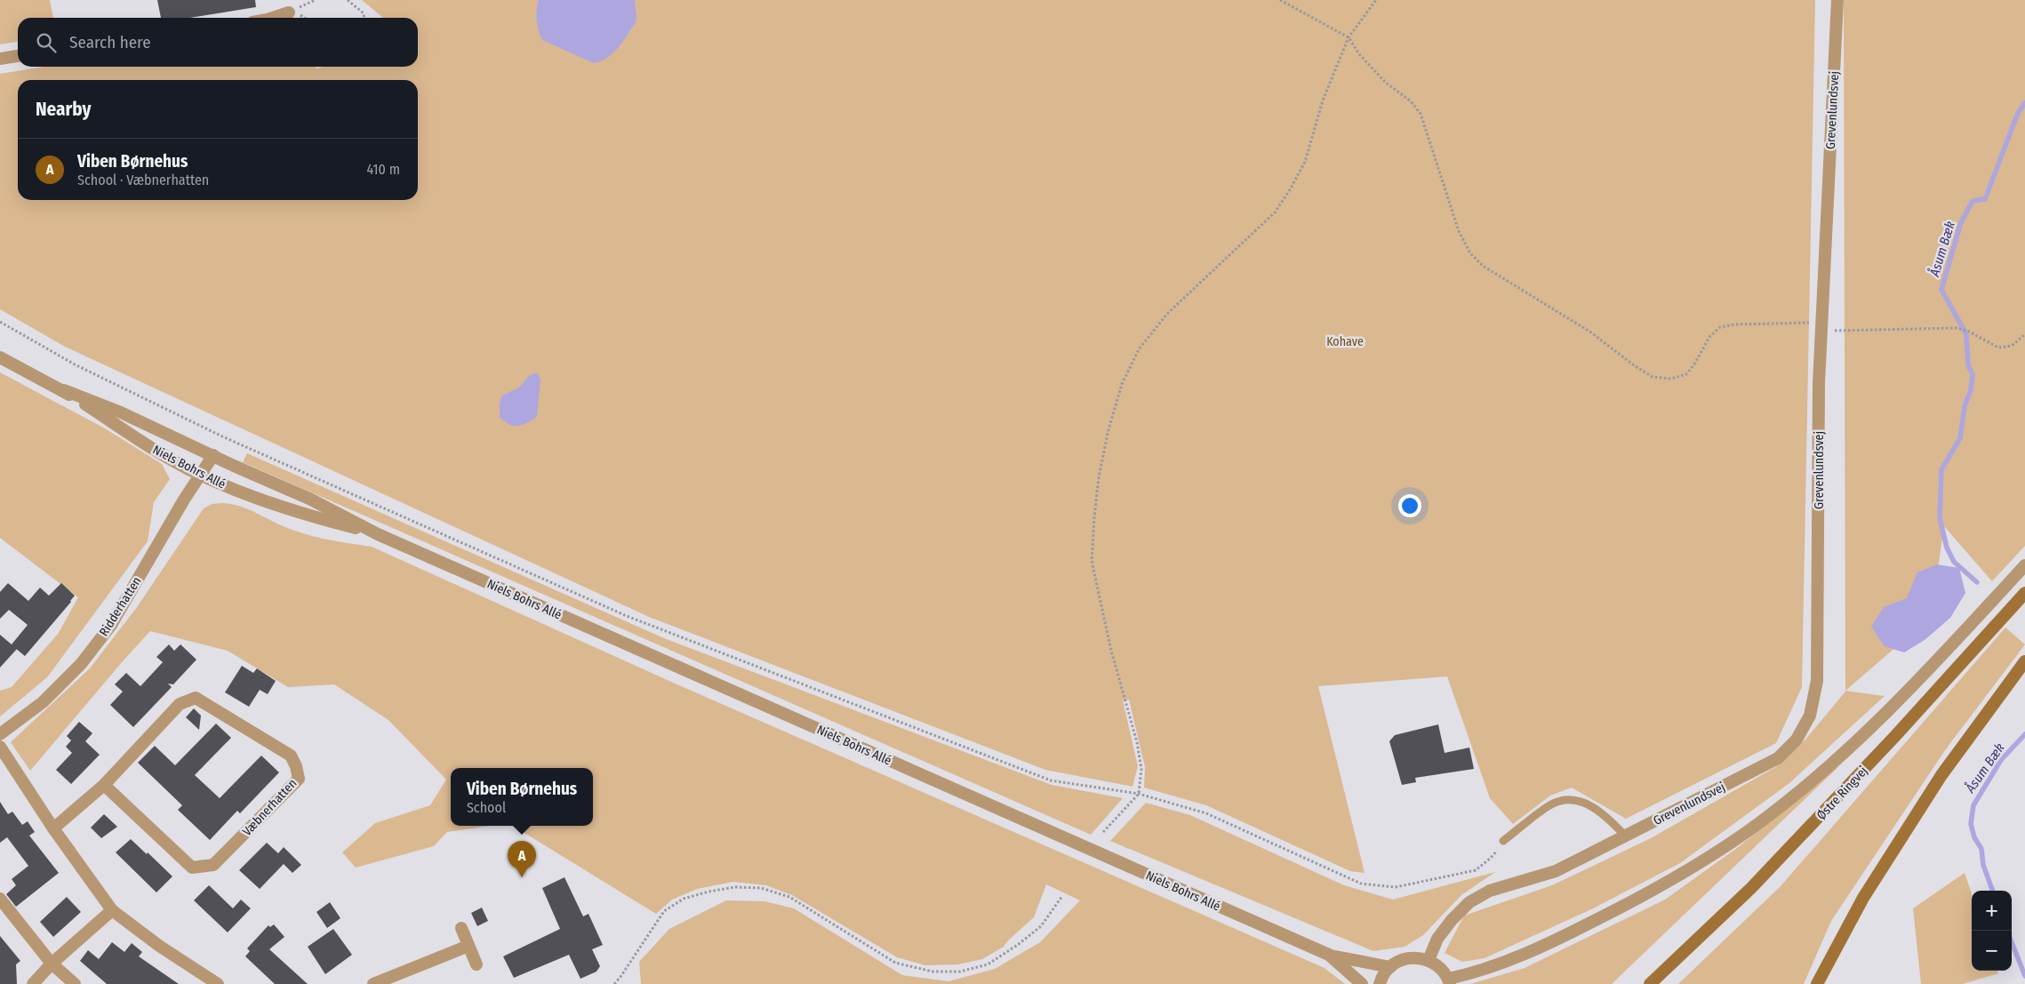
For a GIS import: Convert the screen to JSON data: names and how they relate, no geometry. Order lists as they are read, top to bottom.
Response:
{
  "streets": {
    "main road": ["Østre Ringvej"],
    "street": [
      "Grevenlundsvej",
      "Niels Bohrs Allé",
      "Ridderhatten",
      "Væbnerhatten"
    ]
  },
  "crossings": [
    ["Niels Bohrs Allé", "Ridderhatten"]
  ],
  "water": ["Åsum Bæk"],
  "parks": ["Kohave"],
  "page": {
    "search": "Search here",
    "heading": "Nearby",
    "list": [
      {
        "mark": "A",
        "name": "Viben Børnehus",
        "note": "School · Væbnerhatten",
        "value": "410 m"
      }
    ],
    "popup": ["Viben Børnehus", "School"],
    "pins": "A",
    "map_buttons": ["+", "−"]
  }
}
